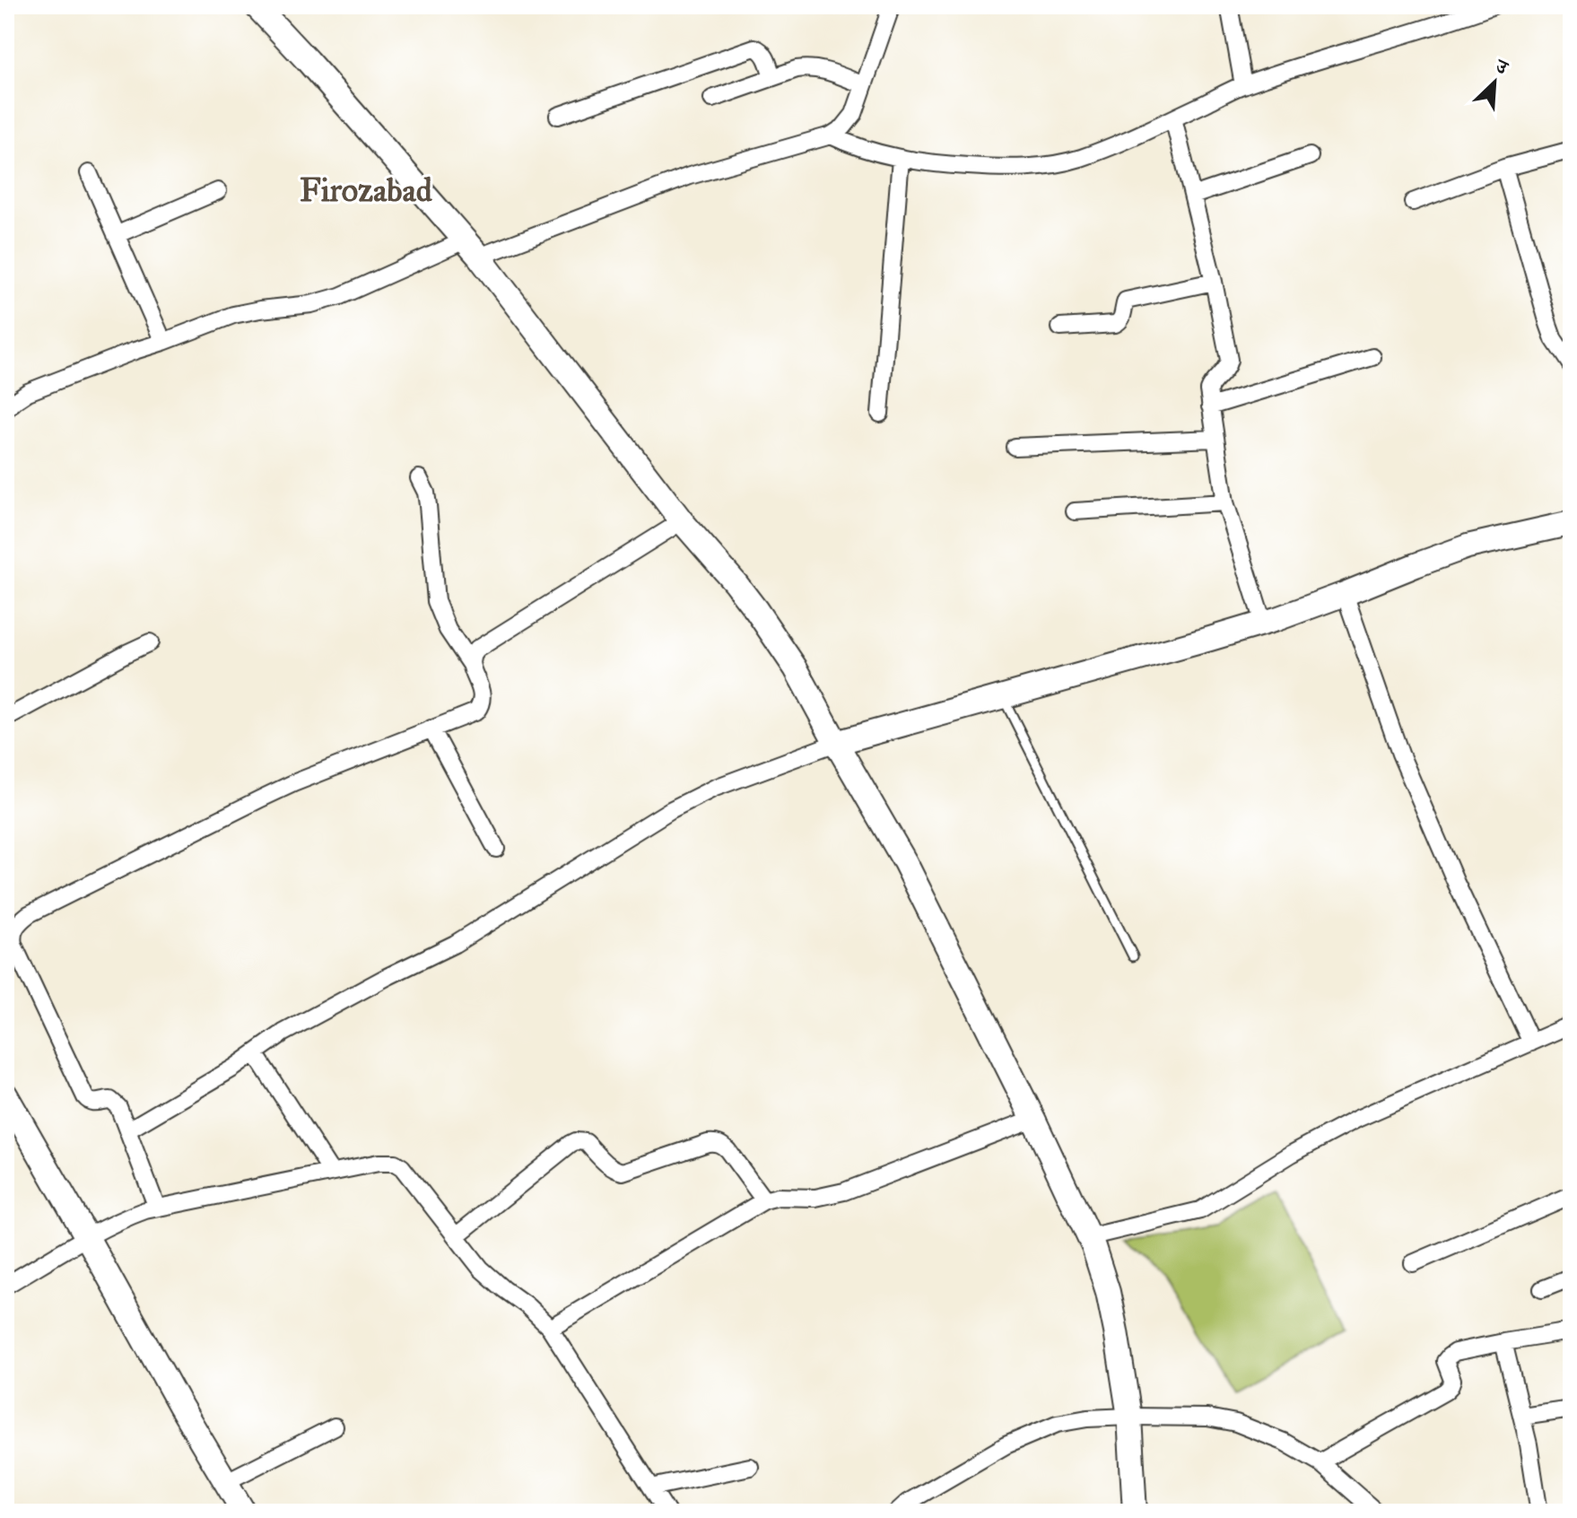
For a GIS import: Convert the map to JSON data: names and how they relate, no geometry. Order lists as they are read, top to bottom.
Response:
{
  "districts": ["Firozabad"],
  "north": "top right"
}
